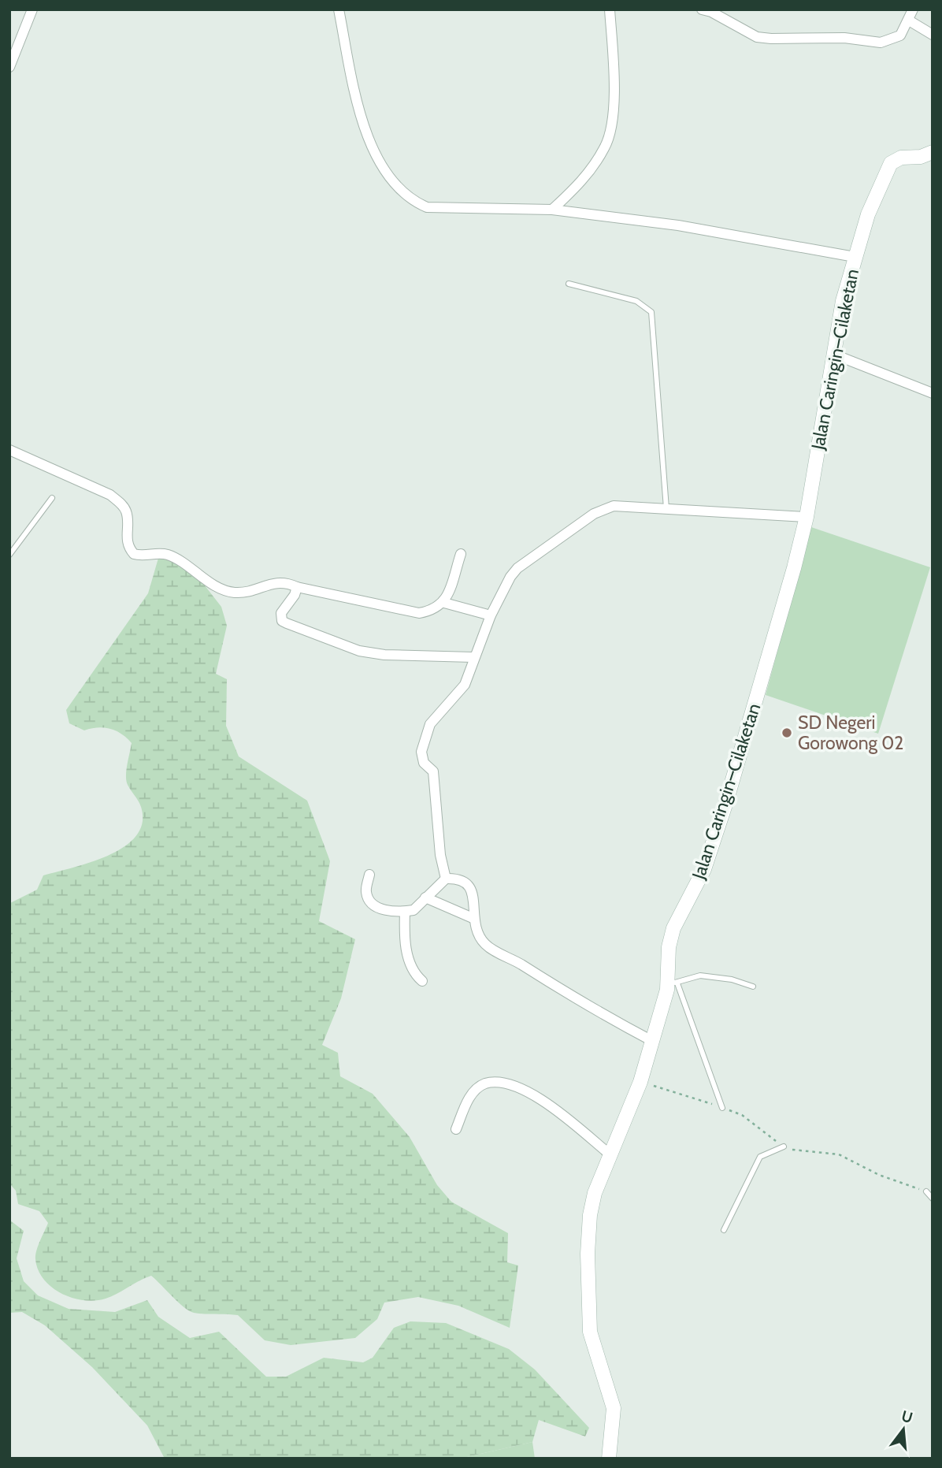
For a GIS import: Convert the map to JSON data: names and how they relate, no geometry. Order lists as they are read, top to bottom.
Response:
{
  "streets": {
    "street": ["Jalan Caringin–Cilaketan"]
  },
  "places": ["SD Negeri Gorowong 02"],
  "north": "top"
}
